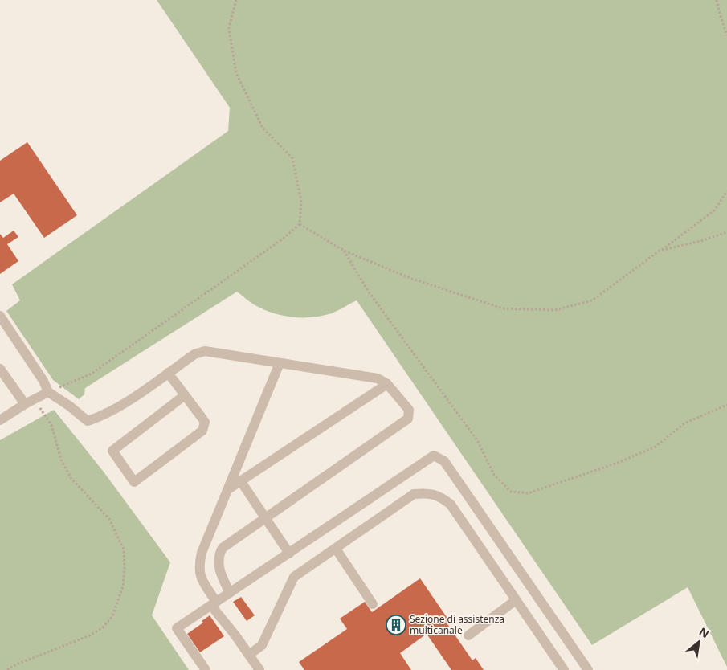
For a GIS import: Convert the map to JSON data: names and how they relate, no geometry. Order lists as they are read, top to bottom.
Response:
{
  "places": {
    "building": ["Sezione di assistenza multicanale"]
  },
  "north": "top right"
}
